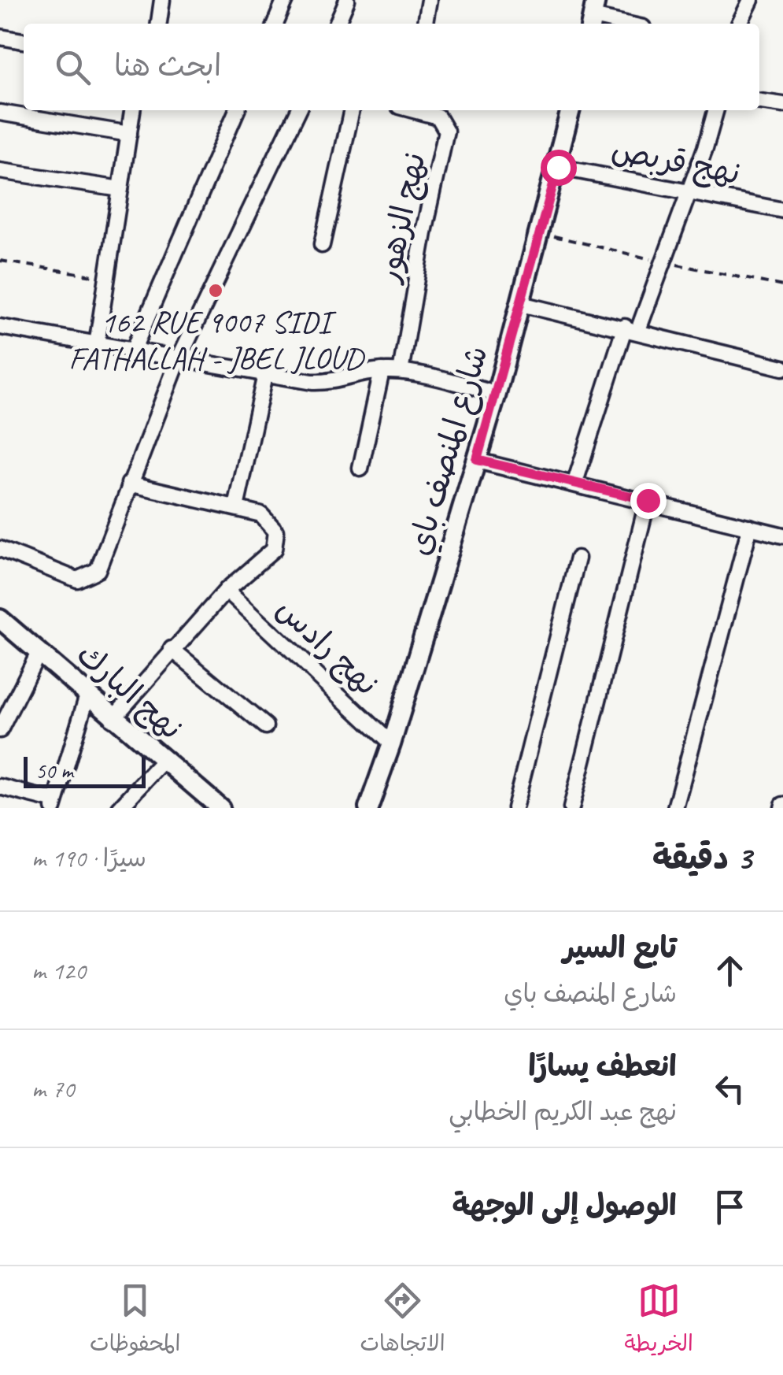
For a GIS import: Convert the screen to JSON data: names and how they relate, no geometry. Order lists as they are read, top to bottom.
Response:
{
  "streets": {
    "street": [
      "نهج قربص",
      "نهج الزهور",
      "شارع المنصف باي",
      "نهج رادس",
      "نهج البارك"
    ]
  },
  "crossings": [
    ["نهج قربص", "شارع المنصف باي"],
    ["شارع المنصف باي", "نهج رادس"]
  ],
  "places": ["162 RUE 9007 SIDI FATHALLAH - JBEL JLOUD"],
  "scale_bar": "50 m",
  "page": {
    "search": "ابحث هنا",
    "scale": "50 m",
    "heading": ["3 دقيقة", "سيرًا · 190 m"],
    "list": [
      ["تابع السير", "شارع المنصف باي", "120 m"],
      ["انعطف يسارًا", "نهج عبد الكريم الخطابي", "70 m"],
      "الوصول إلى الوجهة"
    ],
    "nav": ["الخريطة", "الاتجاهات", "المحفوظات"]
  }
}
